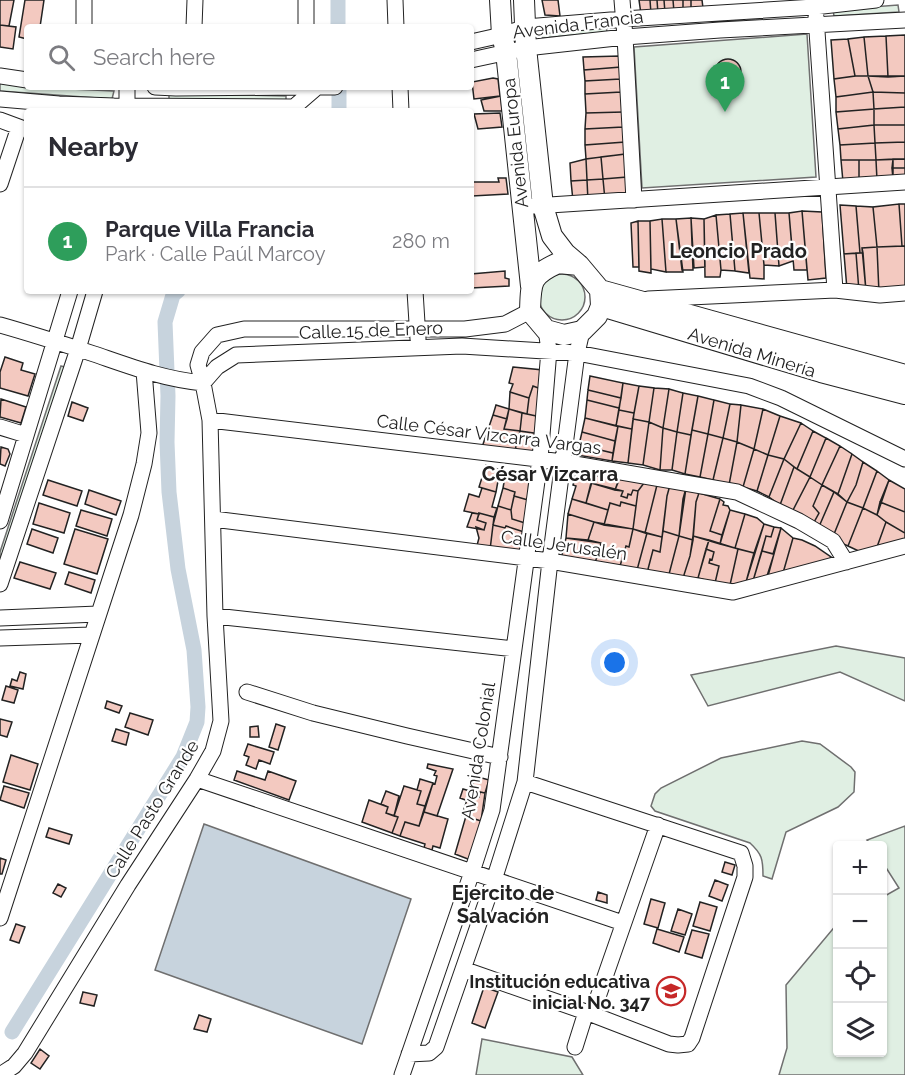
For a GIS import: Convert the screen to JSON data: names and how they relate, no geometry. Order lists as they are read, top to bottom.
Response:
{
  "streets": {
    "main road": ["Avenida Europa", "Avenida Minería"],
    "street": [
      "Avenida Francia",
      "Calle 15 de Enero",
      "Calle César Vizcarra Vargas",
      "Calle Jerusalén",
      "Avenida Colonial",
      "Calle Pasto Grande"
    ]
  },
  "crossings": [
    ["Avenida Francia", "Avenida Europa"],
    ["Avenida Europa", "Calle 15 de Enero"],
    ["Avenida Europa", "Avenida Minería"],
    ["Avenida Europa", "Avenida Colonial"],
    ["Calle 15 de Enero", "Avenida Minería"],
    ["Calle 15 de Enero", "Avenida Colonial"],
    ["Calle 15 de Enero", "Calle Pasto Grande"],
    ["Avenida Minería", "Avenida Colonial"],
    ["Calle César Vizcarra Vargas", "Calle Jerusalén"],
    ["Calle César Vizcarra Vargas", "Avenida Colonial"],
    ["Calle César Vizcarra Vargas", "Calle Pasto Grande"],
    ["Calle Jerusalén", "Avenida Colonial"],
    ["Calle Jerusalén", "Calle Pasto Grande"]
  ],
  "districts": ["Leoncio Prado", "César Vizcarra", "Ejercito de Salvación"],
  "places": {
    "school or university": ["Institución educativa inicial No. 347"]
  },
  "page": {
    "search": "Search here",
    "pins": "1",
    "heading": "Nearby",
    "list": [
      {
        "mark": "1",
        "name": "Parque Villa Francia",
        "note": "Park · Calle Paúl Marcoy",
        "value": "280 m"
      }
    ],
    "map_buttons": ["+", "−"]
  }
}
